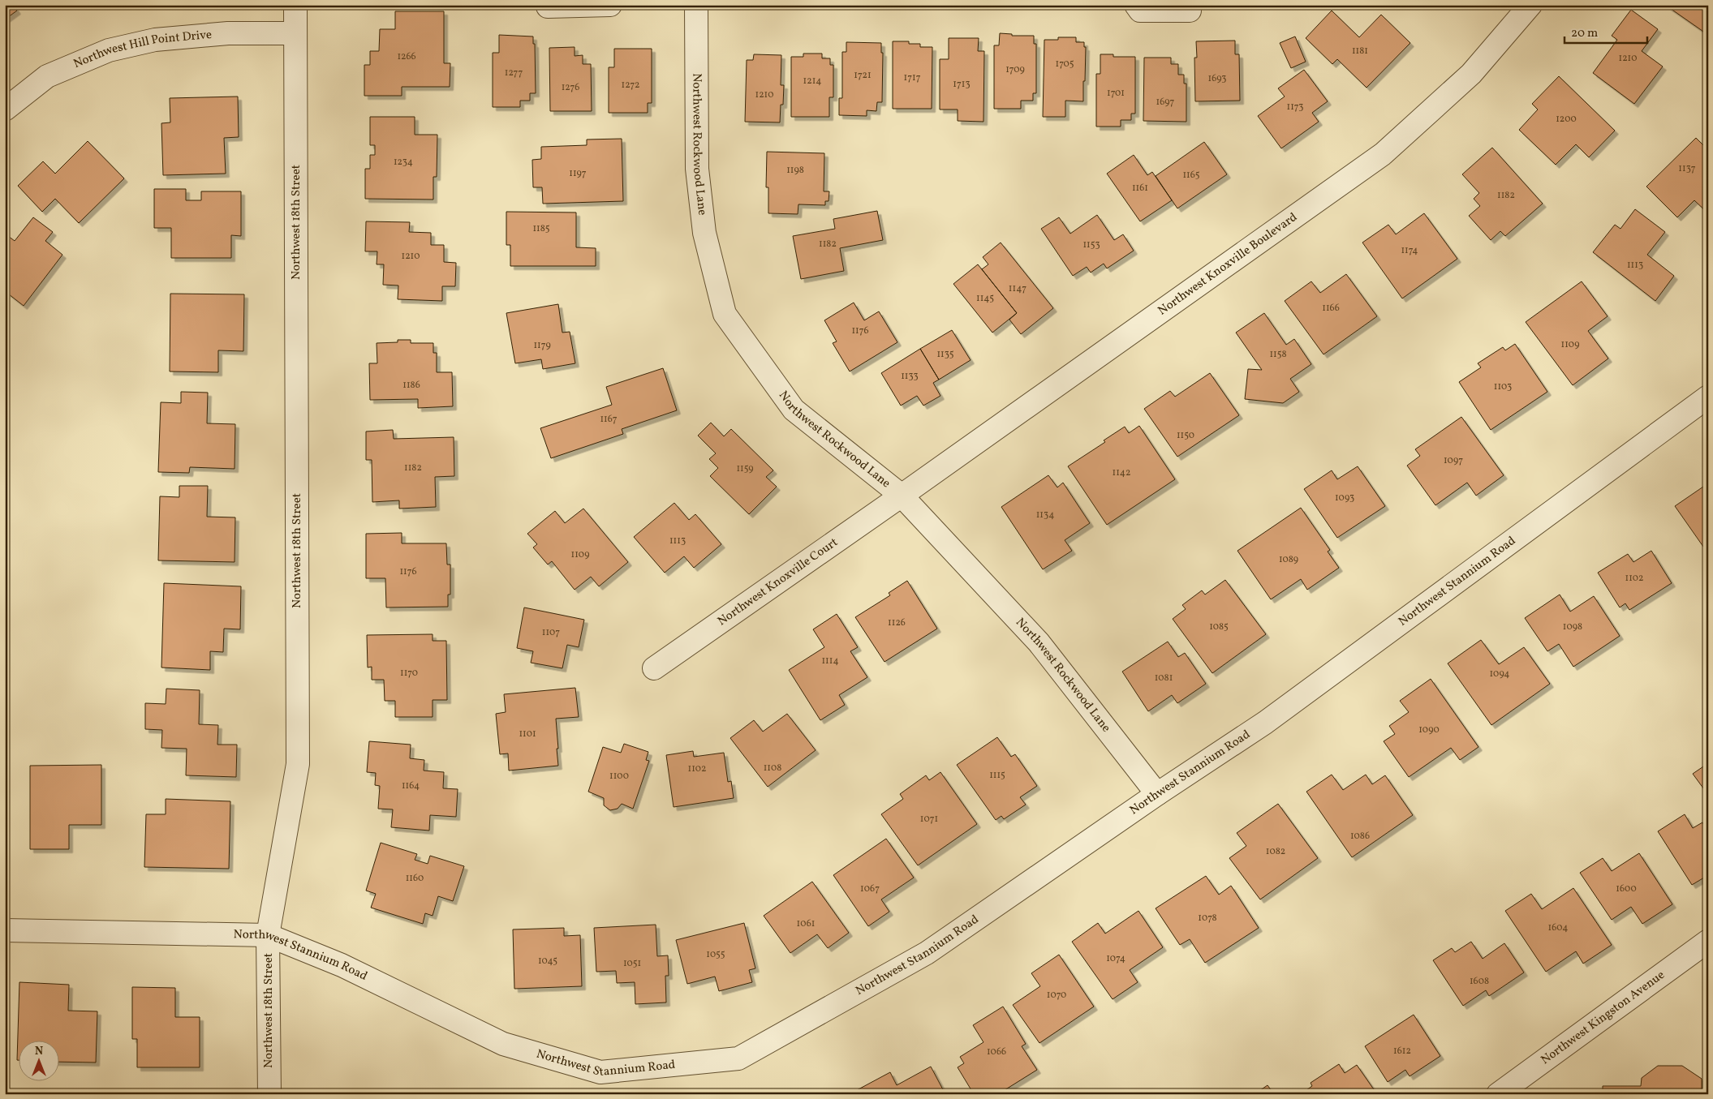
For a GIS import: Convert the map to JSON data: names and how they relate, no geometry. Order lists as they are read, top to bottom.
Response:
{
  "streets": {
    "street": [
      "Northwest Hill Point Drive",
      "Northwest Rockwood Lane",
      "Northwest 18th Street",
      "Northwest Knoxville Boulevard",
      "Northwest Stannium Road",
      "Northwest Knoxville Court",
      "Northwest Kingston Avenue"
    ]
  },
  "crossings": [
    ["Northwest Hill Point Drive", "Northwest 18th Street"],
    ["Northwest Rockwood Lane", "Northwest Knoxville Boulevard"],
    ["Northwest Rockwood Lane", "Northwest Stannium Road"],
    ["Northwest Rockwood Lane", "Northwest Knoxville Court"],
    ["Northwest 18th Street", "Northwest Stannium Road"],
    ["Northwest Knoxville Boulevard", "Northwest Knoxville Court"]
  ],
  "house_numbers": [
    "1181",
    "1266",
    "1210",
    "1705",
    "1709",
    "1277",
    "1721",
    "1717",
    "1693",
    "1214",
    "1713",
    "1272",
    "1276",
    "1701",
    "1210",
    "1697",
    "1173",
    "1200",
    "1234",
    "1137",
    "1198",
    "1197",
    "1165",
    "1161",
    "1182",
    "1185",
    "1182",
    "1153",
    "1174",
    "1210",
    "1113",
    "1147",
    "1145",
    "1166",
    "1176",
    "1109",
    "1179",
    "1135",
    "1158",
    "1133",
    "1186",
    "1103",
    "1167",
    "1150",
    "1097",
    "1182",
    "1159",
    "1142",
    "1093",
    "1134",
    "1113",
    "1109",
    "1089",
    "1176",
    "1102",
    "1126",
    "1085",
    "1098",
    "1107",
    "1114",
    "1170",
    "1094",
    "1081",
    "1090",
    "1101",
    "1108",
    "1102",
    "1115",
    "1100",
    "1164",
    "1071",
    "1086",
    "1082",
    "1160",
    "1067",
    "1600",
    "1078",
    "1061",
    "1604",
    "1055",
    "1074",
    "1045",
    "1051",
    "1608",
    "1070",
    "1612",
    "1066"
  ],
  "scale_bar": "20 m",
  "north": "top"
}
